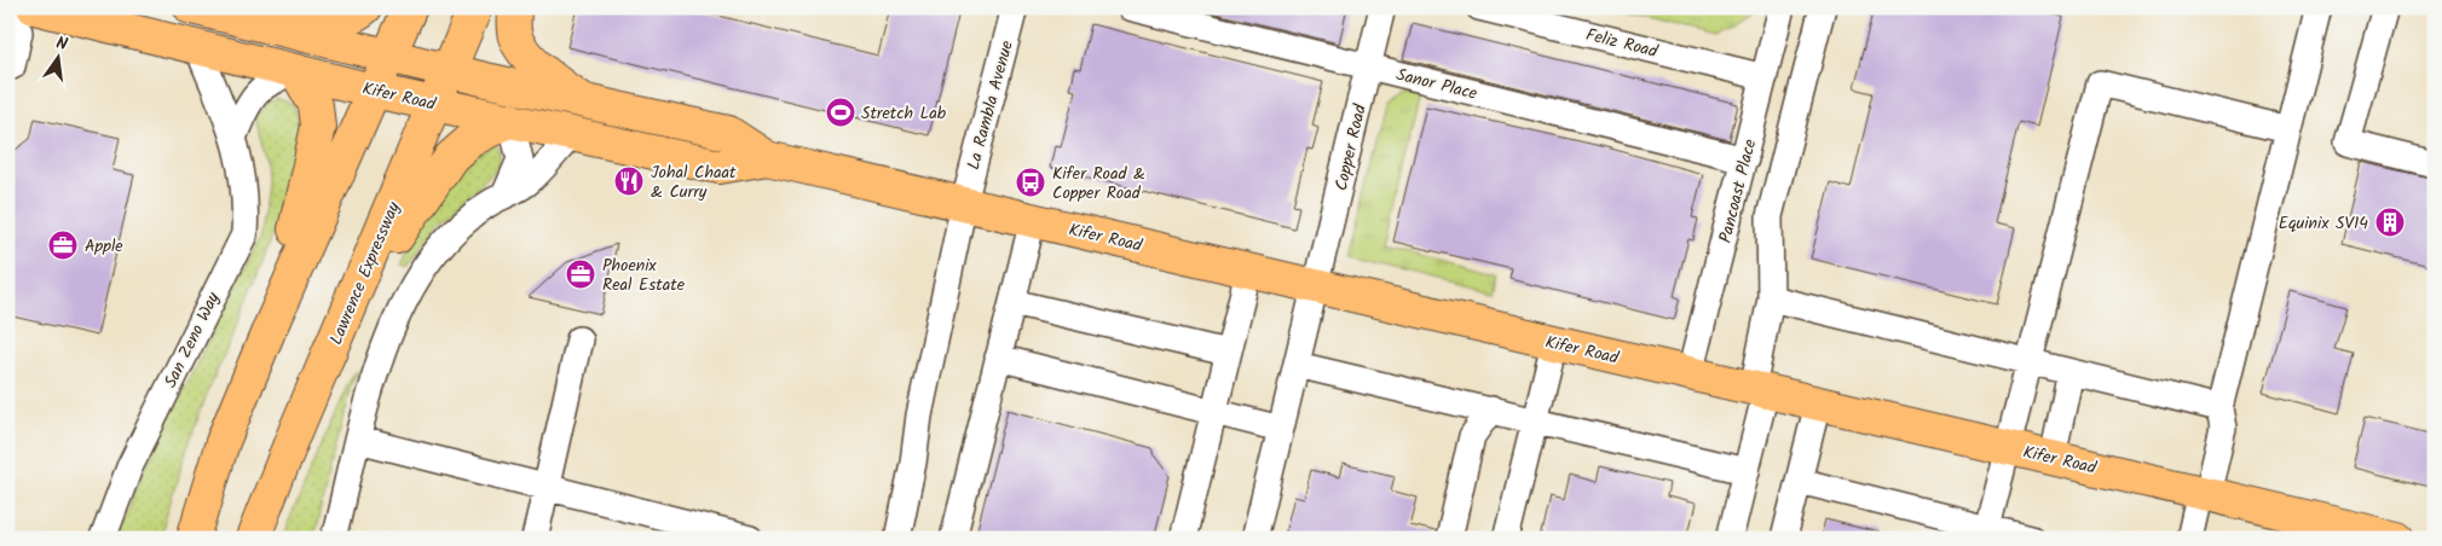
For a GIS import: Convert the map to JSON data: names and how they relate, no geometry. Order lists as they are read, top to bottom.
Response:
{
  "streets": {
    "main road": ["Kifer Road", "Lawrence Expressway"],
    "street": [
      "Feliz Road",
      "Sanor Place",
      "La Rambla Avenue",
      "Copper Road",
      "Pancoast Place",
      "San Zeno Way"
    ]
  },
  "crossings": [
    ["Feliz Road", "Pancoast Place"],
    ["Sanor Place", "Copper Road"],
    ["Sanor Place", "Pancoast Place"],
    ["Kifer Road", "La Rambla Avenue"],
    ["Kifer Road", "Copper Road"],
    ["Kifer Road", "Pancoast Place"],
    ["Kifer Road", "Lawrence Expressway"],
    ["Kifer Road", "San Zeno Way"]
  ],
  "places": {
    "sports": ["Stretch Lab"],
    "restaurant": ["Johal Chaat & Curry"],
    "bus stop": ["Kifer Road & Copper Road"],
    "building": ["Equinix SV14"],
    "office": ["Apple", "Phoenix Real Estate"]
  },
  "north": "top"
}
